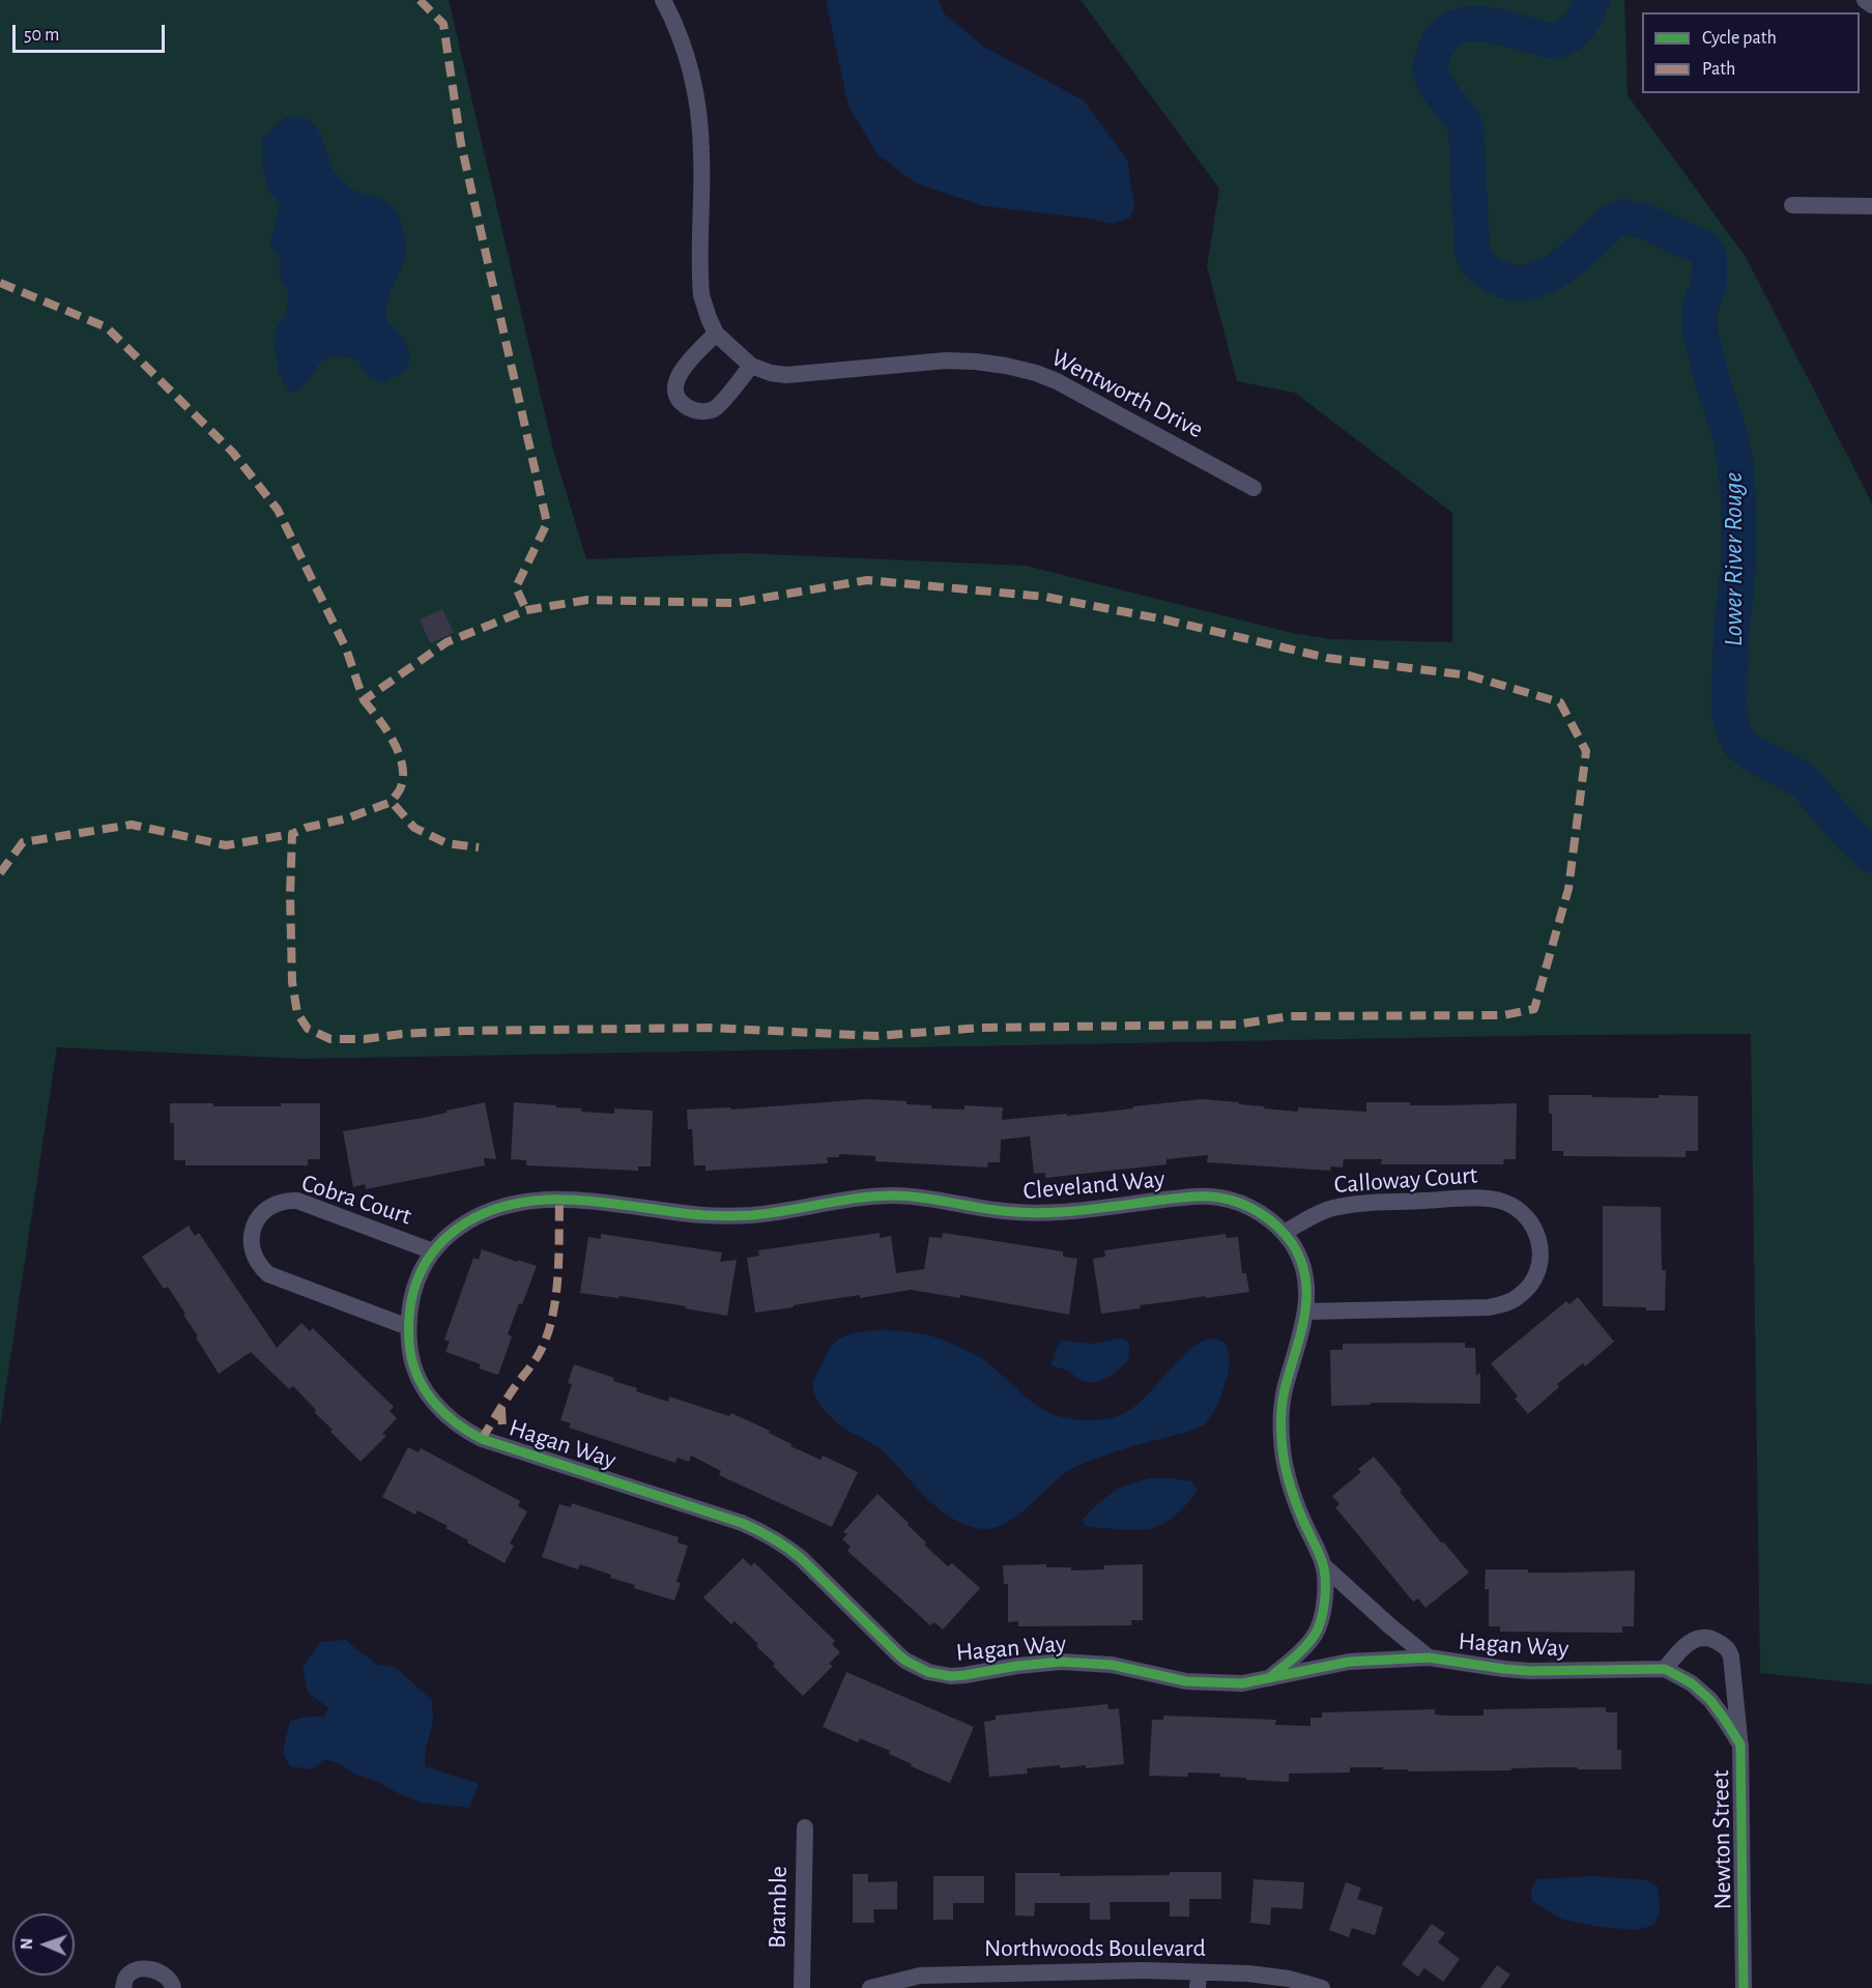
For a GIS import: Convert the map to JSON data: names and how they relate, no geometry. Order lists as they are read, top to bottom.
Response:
{
  "streets": {
    "street": [
      "Wentworth Drive",
      "Calloway Court",
      "Cleveland Way",
      "Cobra Court",
      "Hagan Way",
      "Newton Street",
      "Bramble",
      "Northwoods Boulevard"
    ]
  },
  "crossings": [
    ["Calloway Court", "Cleveland Way"],
    ["Cleveland Way", "Cobra Court"],
    ["Cleveland Way", "Hagan Way"],
    ["Cobra Court", "Hagan Way"],
    ["Hagan Way", "Newton Street"]
  ],
  "water": ["Lower River Rouge"],
  "legend": ["Cycle path", "Path"],
  "scale_bar": "50 m",
  "north": "left"
}
